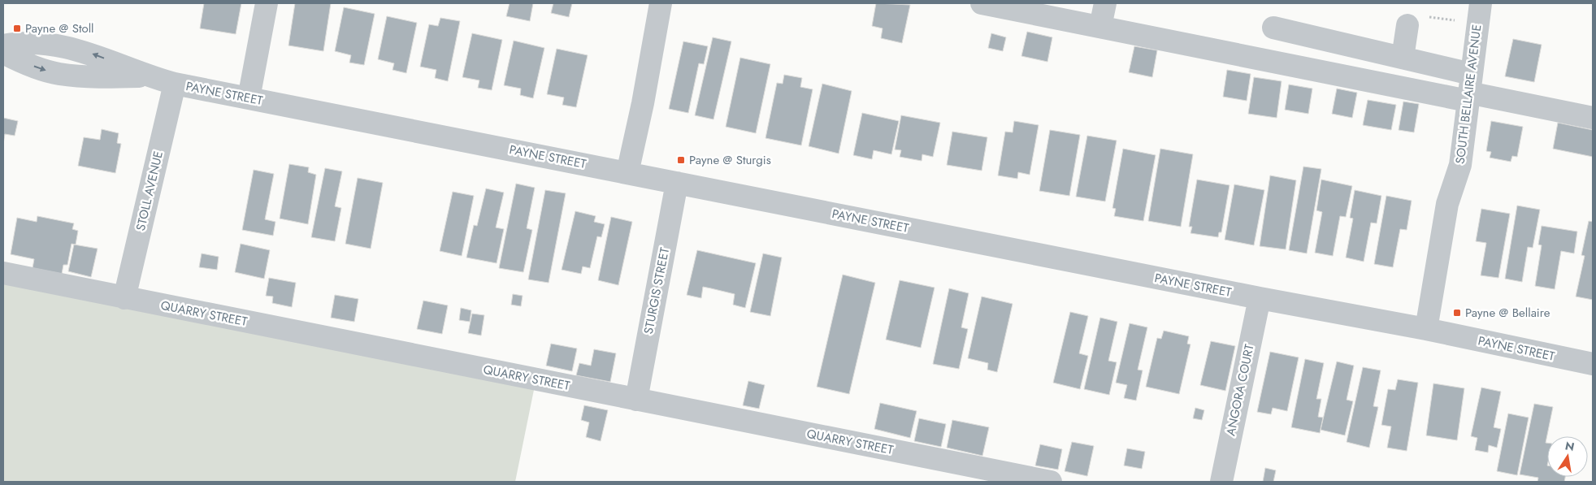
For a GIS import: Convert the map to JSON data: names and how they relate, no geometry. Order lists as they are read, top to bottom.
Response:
{
  "streets": {
    "street": [
      "PAYNE STREET",
      "SOUTH BELLAIRE AVENUE",
      "STOLL AVENUE",
      "STURGIS STREET",
      "QUARRY STREET",
      "ANGORA COURT"
    ]
  },
  "crossings": [
    ["PAYNE STREET", "SOUTH BELLAIRE AVENUE"],
    ["PAYNE STREET", "STOLL AVENUE"],
    ["PAYNE STREET", "STURGIS STREET"],
    ["PAYNE STREET", "ANGORA COURT"],
    ["STOLL AVENUE", "QUARRY STREET"],
    ["STURGIS STREET", "QUARRY STREET"]
  ],
  "places": {
    "transit": ["Payne @ Stoll", "Payne @ Sturgis", "Payne @ Bellaire"]
  },
  "north": "top"
}
